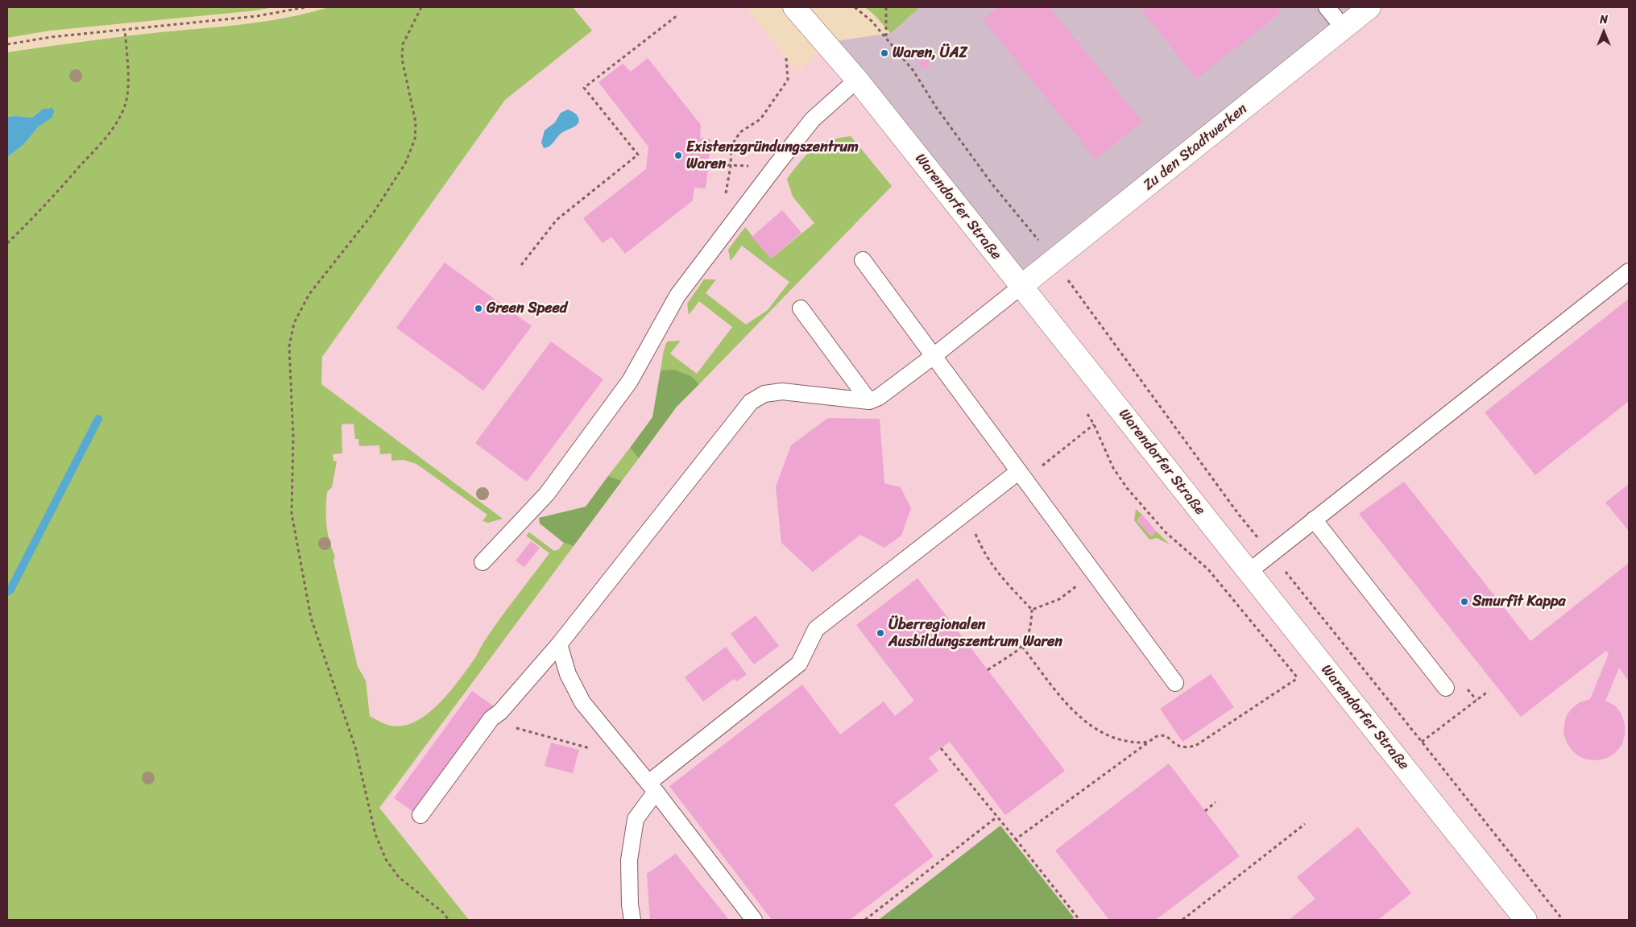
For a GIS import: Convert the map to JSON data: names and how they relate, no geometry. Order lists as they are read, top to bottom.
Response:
{
  "streets": {
    "main road": ["Zu den Stadtwerken", "Warendorfer Straße"]
  },
  "crossings": [
    ["Zu den Stadtwerken", "Warendorfer Straße"]
  ],
  "places": [
    "Waren, ÜAZ",
    "Existenzgründungszentrum Waren",
    "Green Speed",
    "Smurfit Kappa",
    "Überregionalen Ausbildungszentrum Waren"
  ],
  "north": "top"
}
